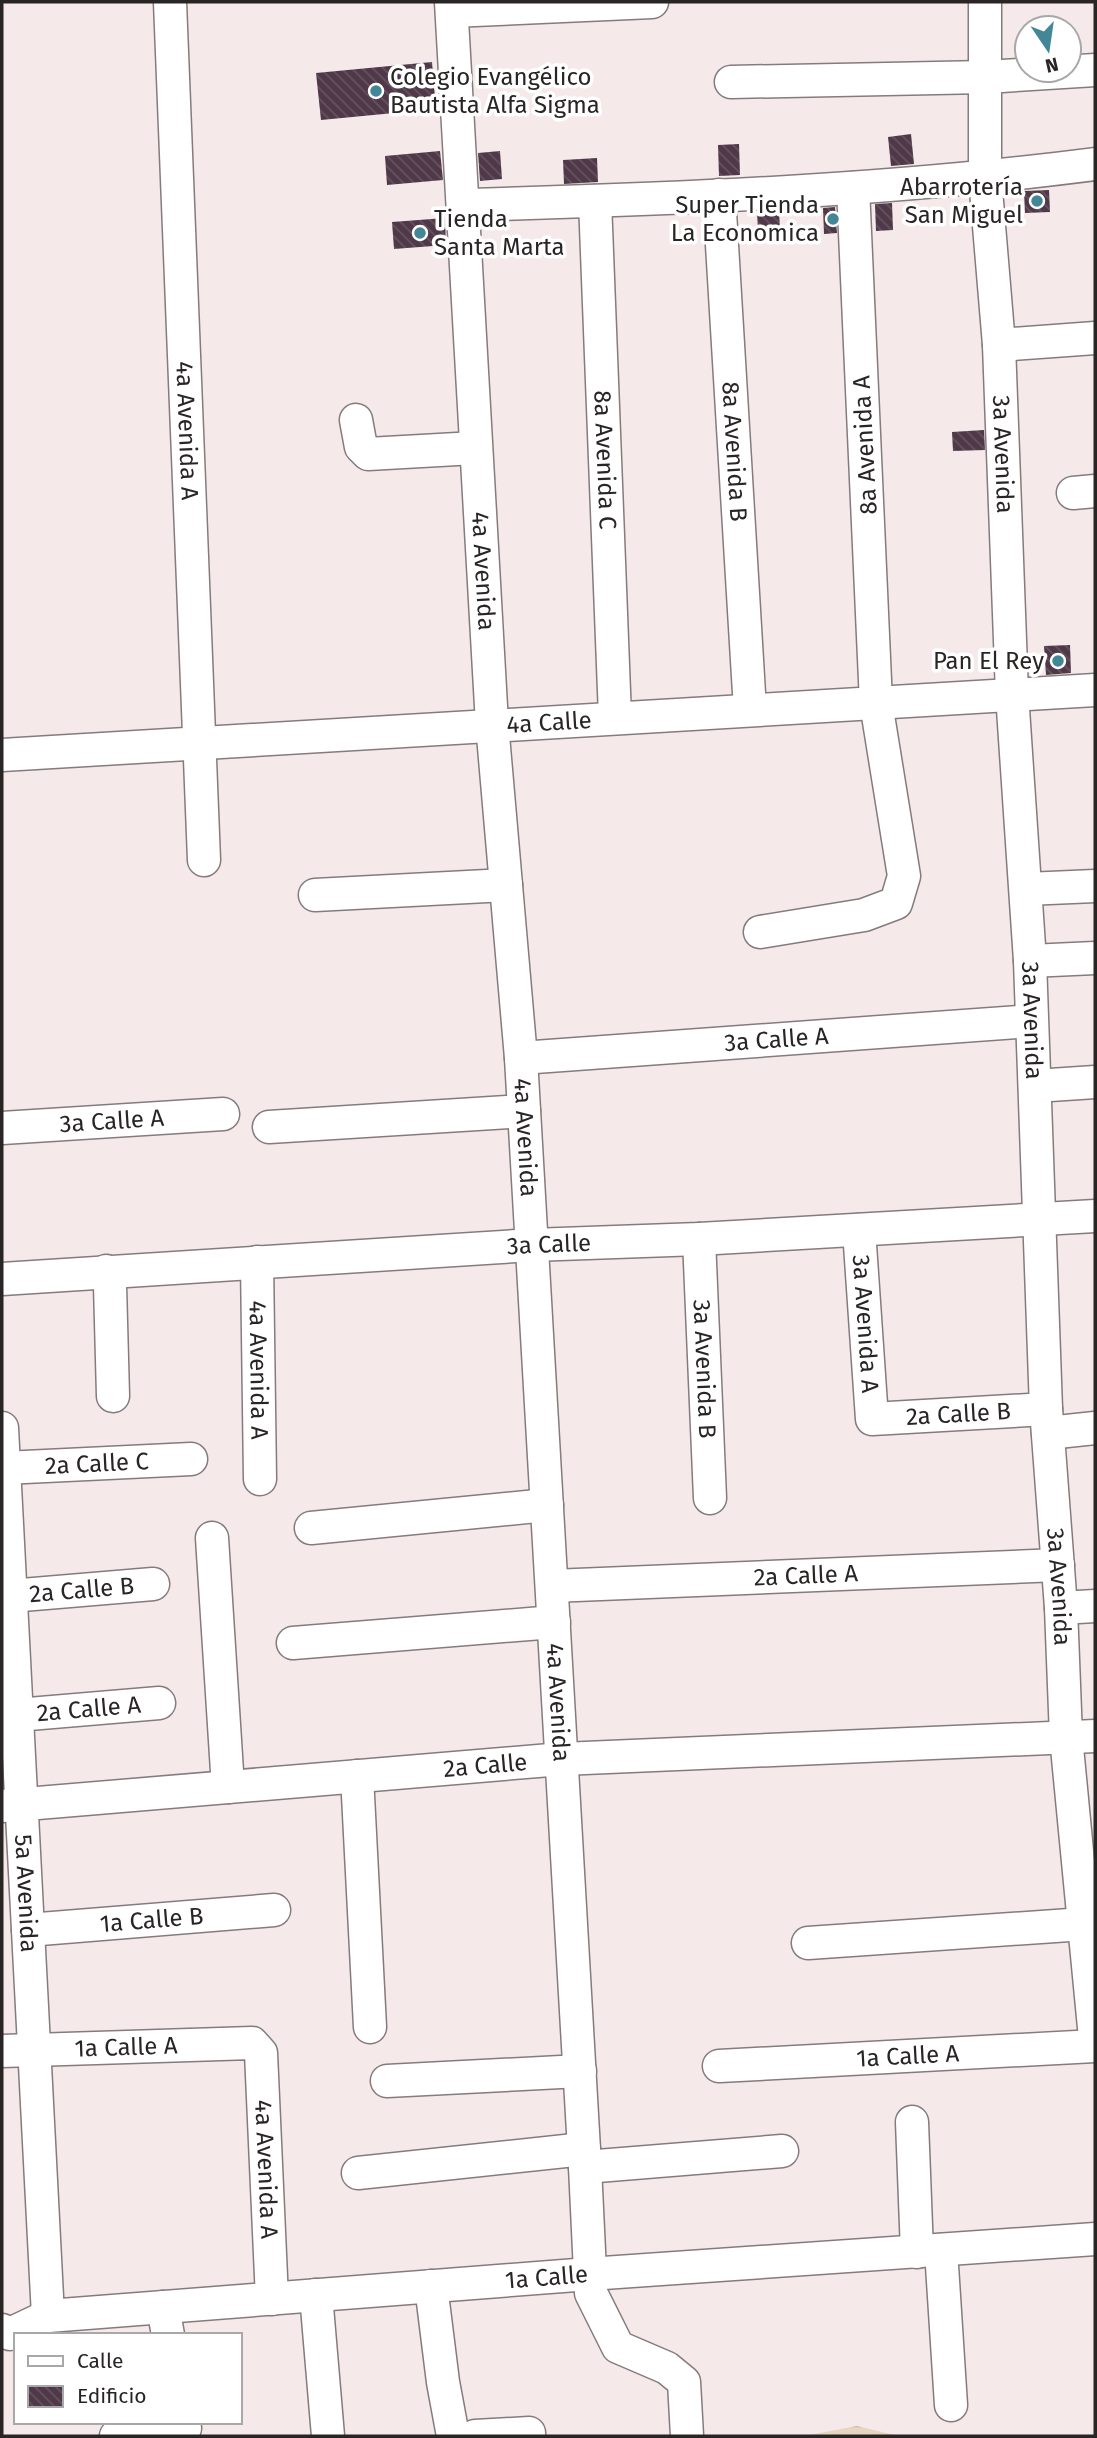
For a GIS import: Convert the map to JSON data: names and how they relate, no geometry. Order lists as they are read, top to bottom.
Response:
{
  "streets": {
    "street": [
      "4a Avenida A",
      "8a Avenida A",
      "8a Avenida B",
      "3a Avenida",
      "8a Avenida C",
      "4a Avenida",
      "4a Calle",
      "3a Calle A",
      "3a Calle",
      "3a Avenida A",
      "3a Avenida B",
      "2a Calle B",
      "2a Calle C",
      "2a Calle A",
      "2a Calle",
      "5a Avenida",
      "1a Calle B",
      "1a Calle A",
      "1a Calle"
    ]
  },
  "crossings": [
    ["4a Avenida A", "4a Calle"],
    ["4a Avenida A", "3a Calle"],
    ["4a Avenida A", "1a Calle A"],
    ["4a Avenida A", "1a Calle"],
    ["8a Avenida A", "4a Calle"],
    ["8a Avenida B", "4a Calle"],
    ["3a Avenida", "4a Calle"],
    ["3a Avenida", "3a Calle A"],
    ["3a Avenida", "3a Calle"],
    ["3a Avenida", "2a Calle B"],
    ["3a Avenida", "2a Calle A"],
    ["3a Avenida", "2a Calle"],
    ["8a Avenida C", "4a Calle"],
    ["4a Avenida", "4a Calle"],
    ["4a Avenida", "3a Calle A"],
    ["4a Avenida", "3a Calle"],
    ["4a Avenida", "2a Calle A"],
    ["4a Avenida", "2a Calle"],
    ["4a Avenida", "1a Calle"],
    ["3a Calle", "3a Avenida A"],
    ["3a Calle", "3a Avenida B"],
    ["3a Avenida A", "2a Calle B"],
    ["2a Calle B", "5a Avenida"],
    ["2a Calle C", "5a Avenida"],
    ["2a Calle A", "5a Avenida"],
    ["2a Calle", "5a Avenida"],
    ["5a Avenida", "1a Calle B"],
    ["5a Avenida", "1a Calle A"],
    ["5a Avenida", "1a Calle"]
  ],
  "places": [
    "Colegio Evangélico Bautista Alfa Sigma",
    "Abarrotería San Miguel",
    "Super Tienda La Economica",
    "Tienda Santa Marta",
    "Pan El Rey"
  ],
  "legend": ["Calle", "Edificio"],
  "north": "bottom"
}
